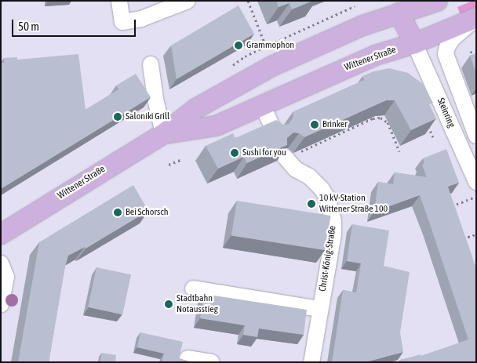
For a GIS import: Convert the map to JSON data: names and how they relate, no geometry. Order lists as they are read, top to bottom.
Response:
{
  "streets": {
    "main road": ["Wittener Straße"],
    "street": ["Steinring", "Christ-König-Straße"]
  },
  "crossings": [
    ["Wittener Straße", "Steinring"]
  ],
  "places": [
    "Grammophon",
    "Saloniki Grill",
    "Brinker",
    "Sushi for you",
    "10 kV-Station Wittener Straße 100",
    "Bei Schorsch",
    "Stadtbahn Notausstieg"
  ],
  "scale_bar": "50 m"
}
